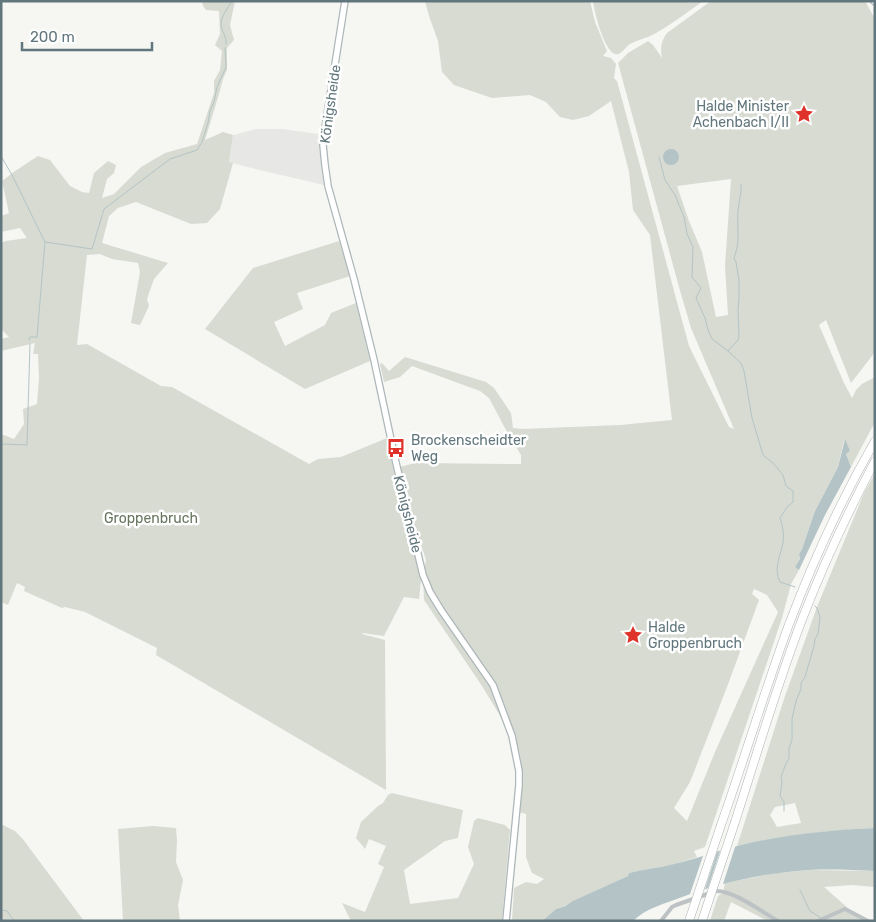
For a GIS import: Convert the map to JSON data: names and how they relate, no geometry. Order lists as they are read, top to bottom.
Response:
{
  "streets": {
    "main road": ["Königsheide"]
  },
  "parks": ["Groppenbruch"],
  "places": {
    "place": ["Halde Minister Achenbach I/II", "Halde Groppenbruch"],
    "bus stop": ["Brockenscheidter Weg"]
  },
  "scale_bar": "200 m"
}
